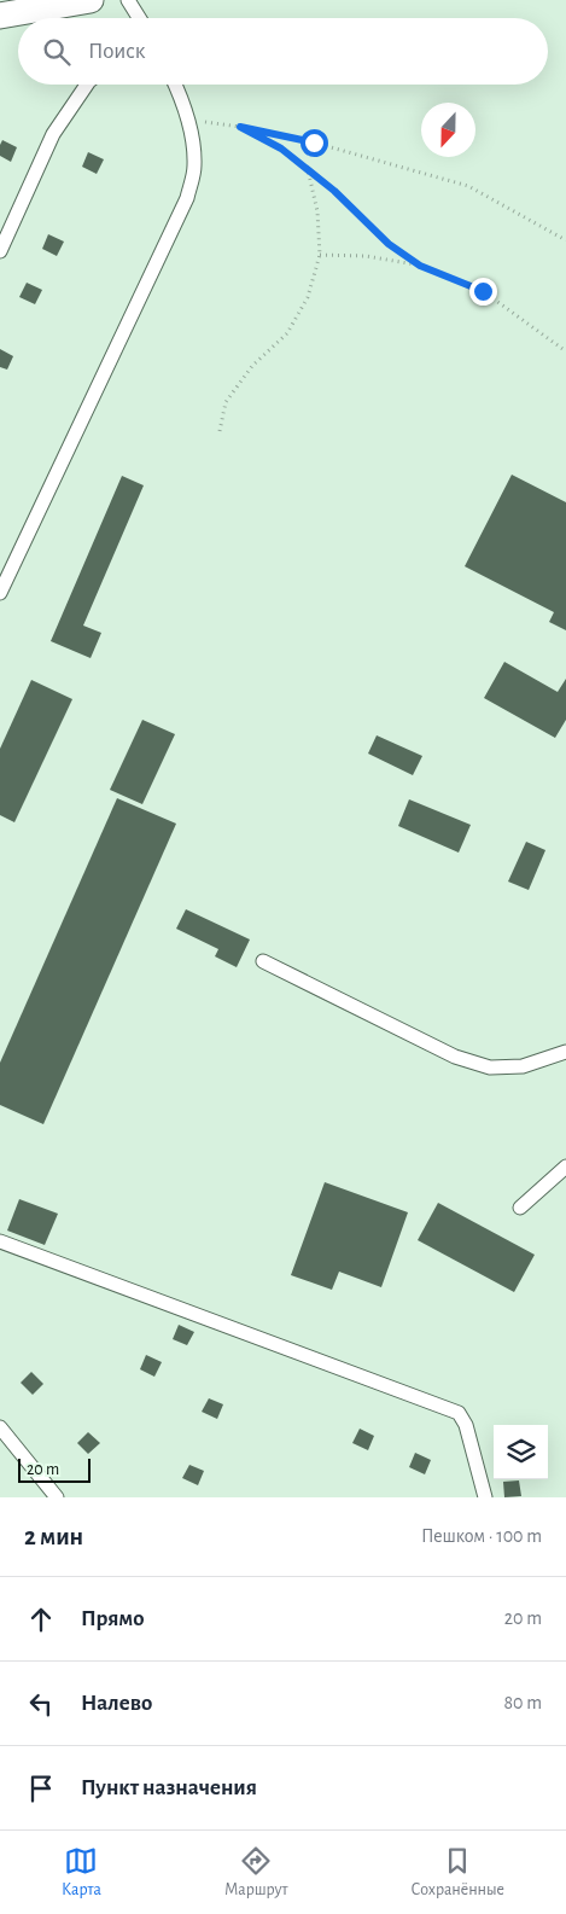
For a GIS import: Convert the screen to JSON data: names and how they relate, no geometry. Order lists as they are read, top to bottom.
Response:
{
  "scale_bar": "20 m",
  "north": "bottom",
  "page": {
    "search": "Поиск",
    "scale": "20 m",
    "heading": ["2 мин", "Пешком · 100 m"],
    "list": [
      ["Прямо", "20 m"],
      ["Налево", "80 m"],
      "Пункт назначения"
    ],
    "nav": ["Карта", "Маршрут", "Сохранённые"]
  }
}
